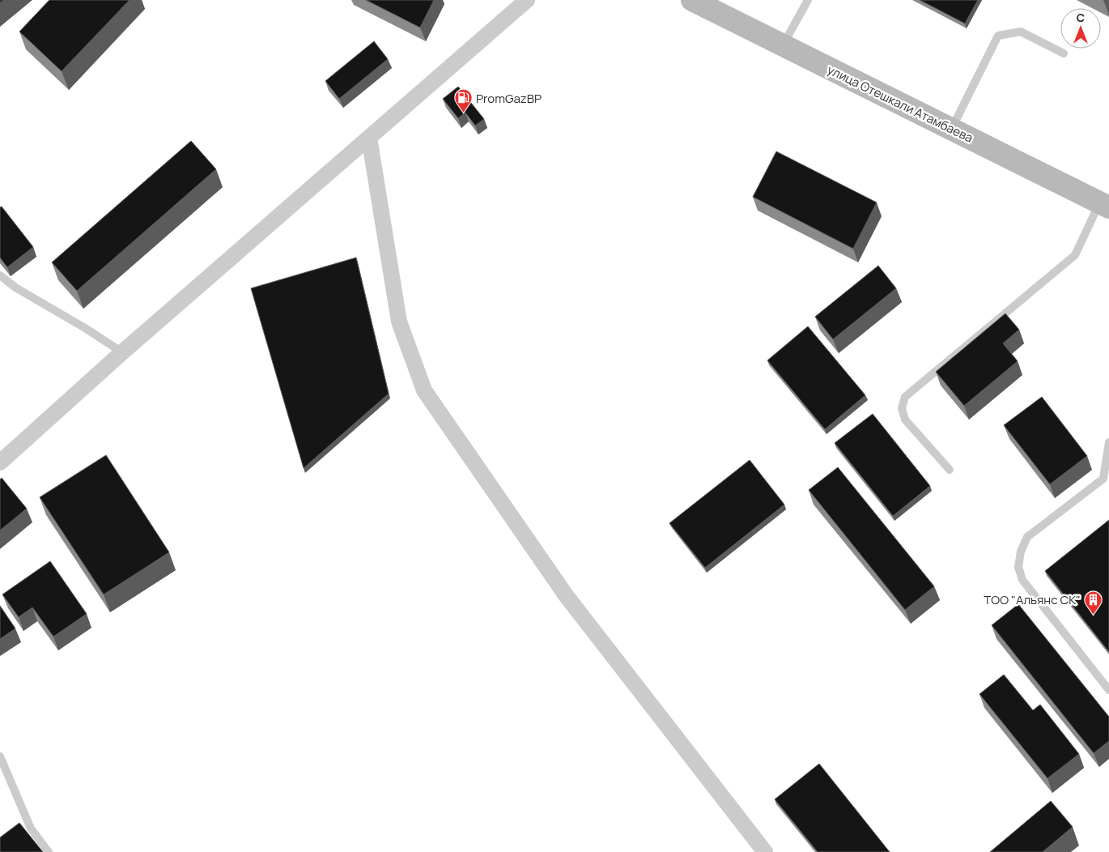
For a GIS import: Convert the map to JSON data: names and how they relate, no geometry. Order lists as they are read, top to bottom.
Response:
{
  "streets": {
    "street": ["улица Отешкали Атамбаева"]
  },
  "places": {
    "fuel station": ["PromGazBP"],
    "building": ["ТОО \"Альянс СК\""]
  },
  "north": "top"
}
